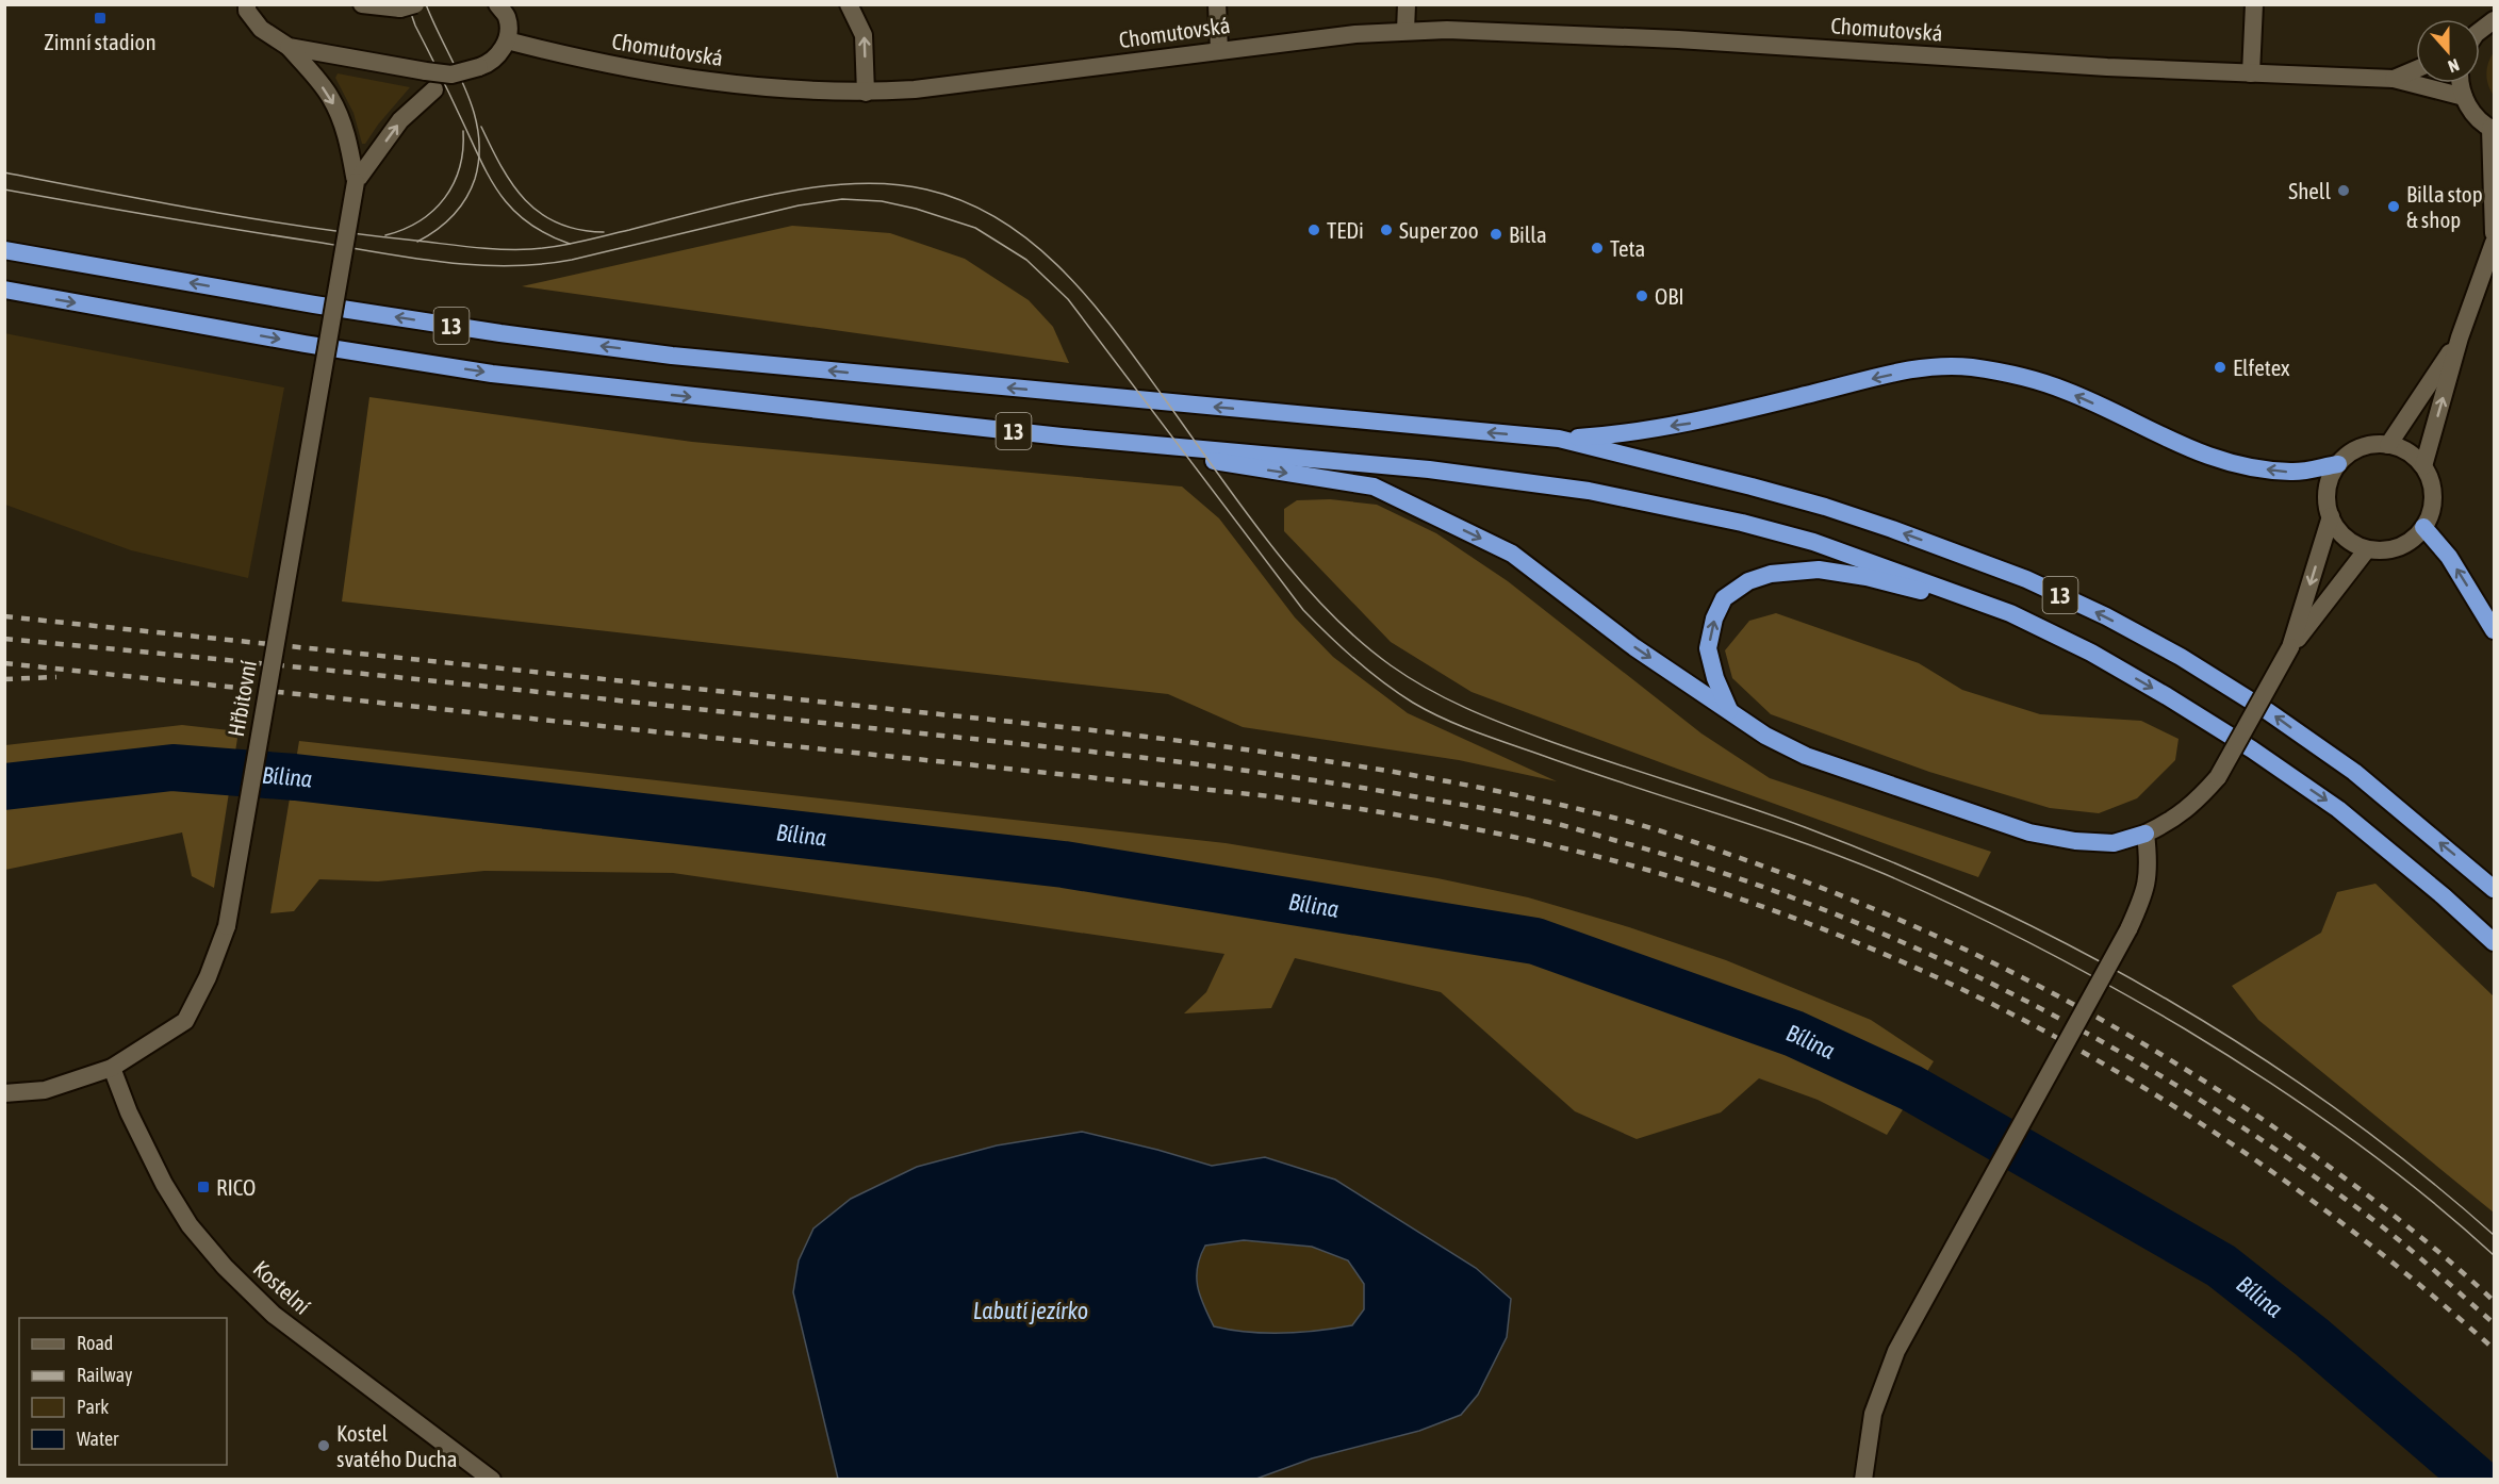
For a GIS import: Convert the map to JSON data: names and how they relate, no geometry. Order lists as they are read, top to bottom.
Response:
{
  "streets": {
    "highway": ["13"],
    "street": ["Chomutovská", "Hřbitovní", "Kostelní"]
  },
  "crossings": [
    ["Hřbitovní", "Kostelní"]
  ],
  "water": ["Bílina", "Labutí jezírko"],
  "places": {
    "transit": ["Zimní stadion", "RICO"],
    "other": [
      "Shell",
      "Billa stop & shop",
      "TEDi",
      "Super zoo",
      "Billa",
      "Teta",
      "OBI",
      "Elfetex",
      "Kostel svatého Ducha"
    ]
  },
  "legend": [
    "Road",
    "Railway",
    "Park",
    "Water"
  ],
  "north": "bottom"
}
